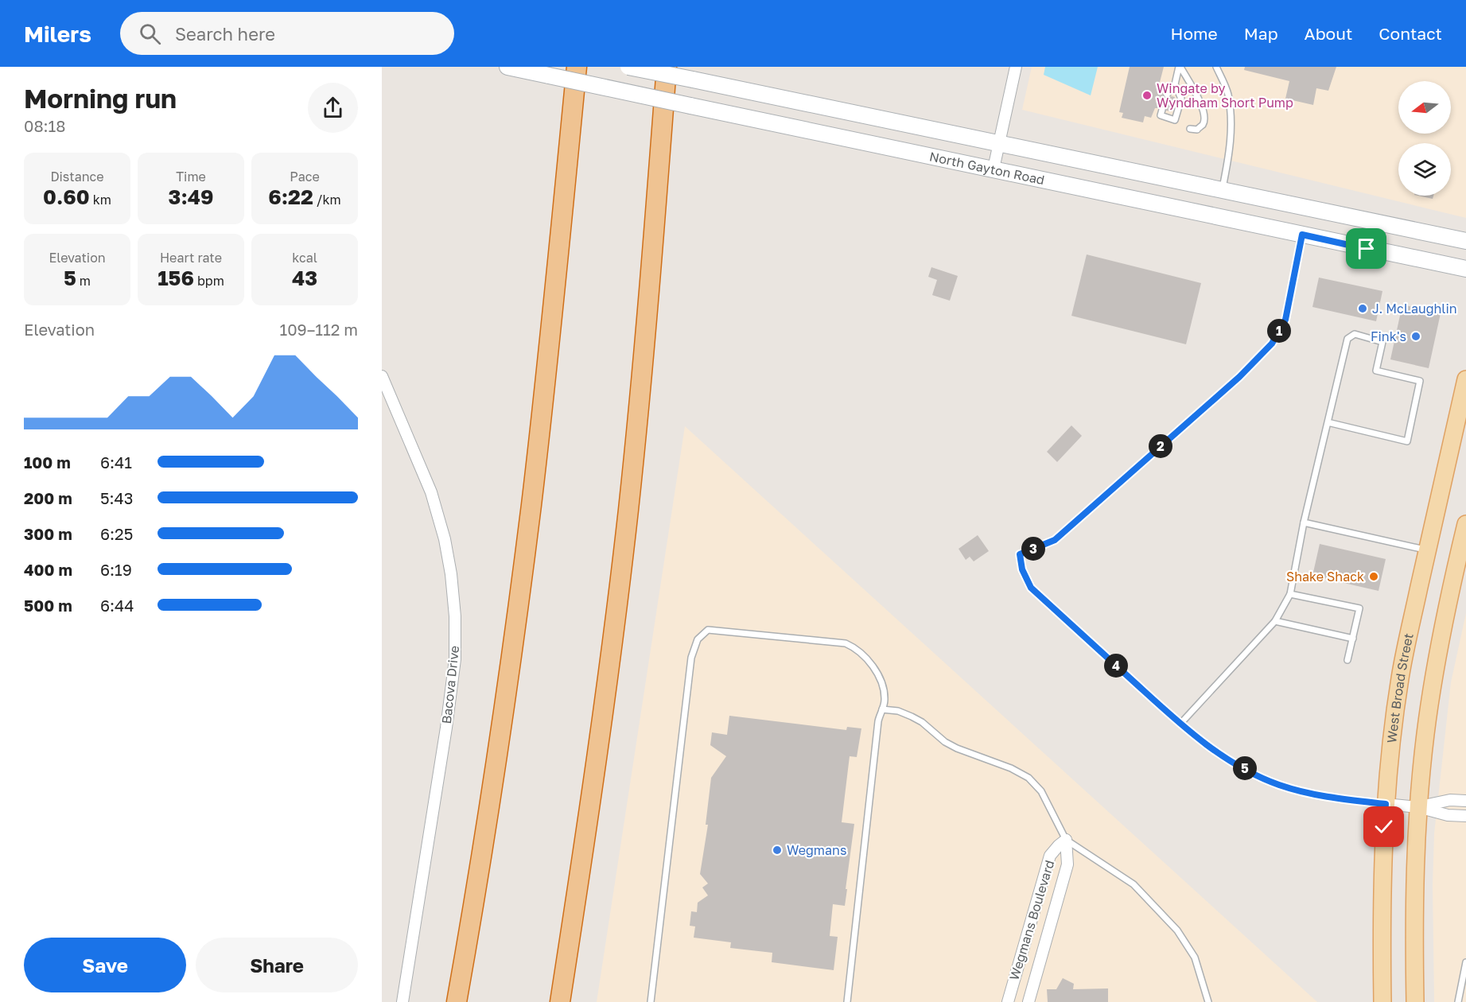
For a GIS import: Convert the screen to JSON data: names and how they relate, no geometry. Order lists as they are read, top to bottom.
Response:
{
  "streets": {
    "main road": ["North Gayton Road", "West Broad Street"],
    "street": ["Bacova Drive", "Wegmans Boulevard"]
  },
  "places": [
    "Wingate by Wyndham Short Pump",
    "J. McLaughlin",
    "Fink's",
    "Shake Shack",
    "Wegmans"
  ],
  "north": "left",
  "page": {
    "header": "Milers",
    "search": "Search here",
    "nav": [
      "Home",
      "Map",
      "About",
      "Contact"
    ],
    "heading": ["Morning run", "08:18"],
    "stats": [
      ["Distance", "0.60 km"],
      ["Time", "3:49"],
      ["Pace", "6:22 /km"],
      ["Elevation", "5 m"],
      ["Heart rate", "156 bpm"],
      ["kcal", "43"]
    ],
    "chart": ["Elevation", "109–112 m"],
    "pins": [
      "1",
      "2",
      "3",
      "4",
      "5"
    ],
    "list": [
      {
        "name": "100 m",
        "note": "6:41"
      },
      {
        "name": "200 m",
        "note": "5:43"
      },
      {
        "name": "300 m",
        "note": "6:25"
      },
      {
        "name": "400 m",
        "note": "6:19"
      },
      {
        "name": "500 m",
        "note": "6:44"
      }
    ],
    "buttons": ["Save", "Share"]
  }
}
